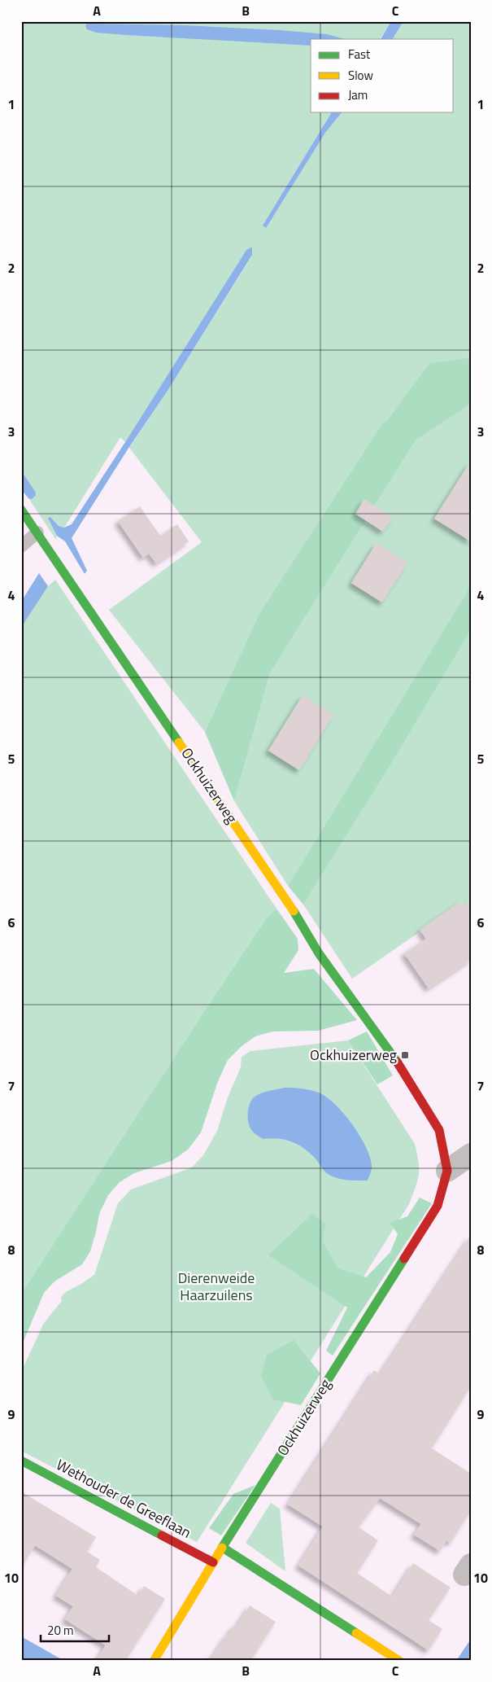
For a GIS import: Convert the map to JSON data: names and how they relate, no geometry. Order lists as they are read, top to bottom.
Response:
{
  "streets": {
    "street": ["Ockhuizerweg", "Wethouder de Greeflaan"]
  },
  "crossings": [
    ["Ockhuizerweg", "Wethouder de Greeflaan"]
  ],
  "parks": ["Dierenweide Haarzuilens"],
  "places": {
    "transit": ["Ockhuizerweg"]
  },
  "legend": ["Fast", "Slow", "Jam"],
  "scale_bar": "20 m",
  "grid": {
    "columns": ["A", "B", "C"],
    "rows": [
      "1",
      "2",
      "3",
      "4",
      "5",
      "6",
      "7",
      "8",
      "9",
      "10"
    ]
  }
}
